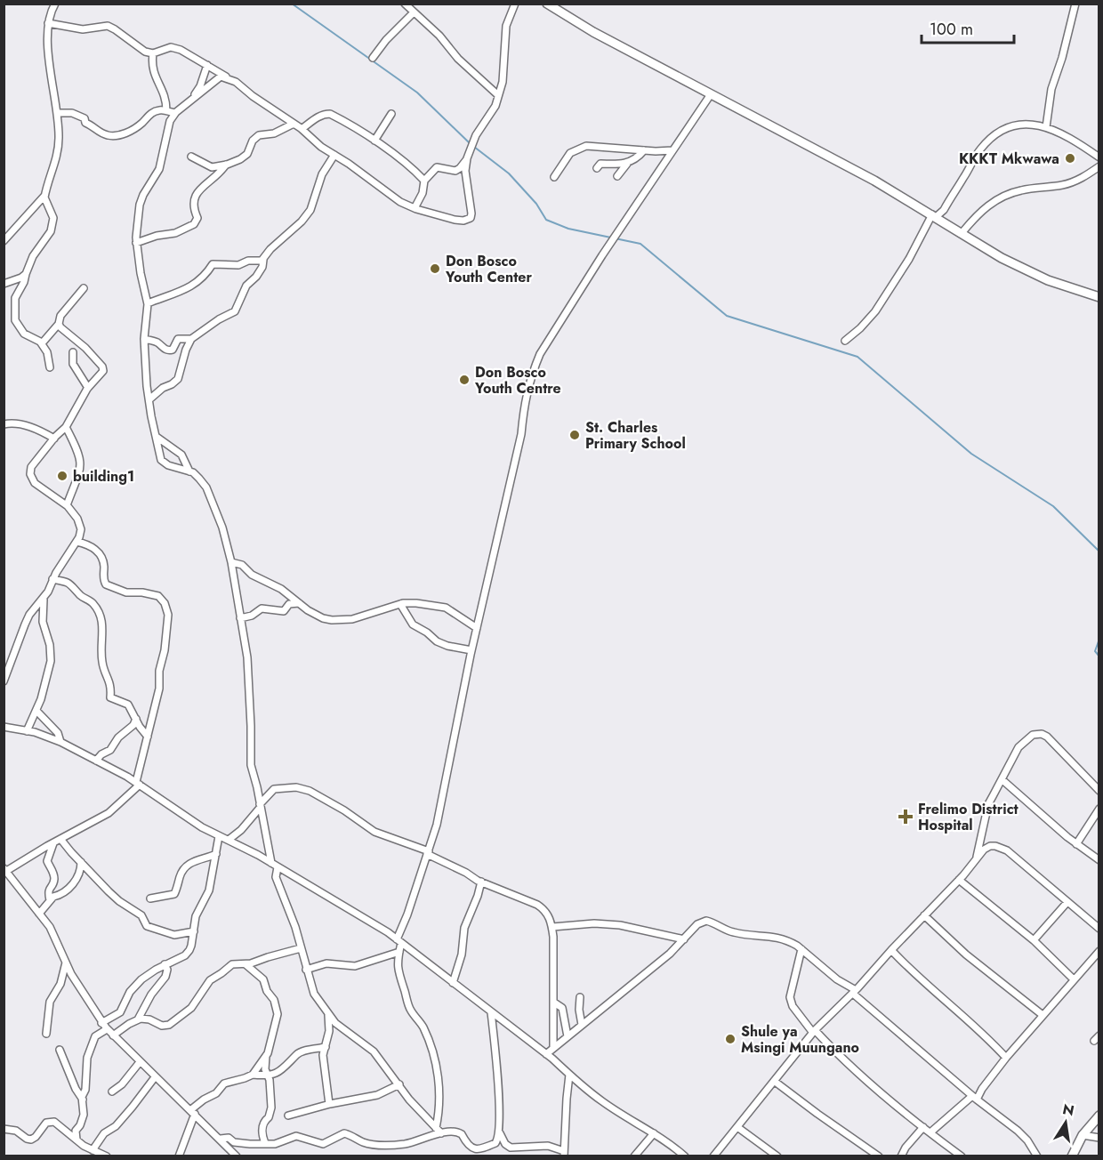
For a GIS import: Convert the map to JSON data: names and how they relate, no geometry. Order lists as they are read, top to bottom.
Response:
{
  "places": {
    "other": [
      "KKKT Mkwawa",
      "Don Bosco Youth Center",
      "Don Bosco Youth Centre",
      "St. Charles Primary School",
      "building1",
      "Shule ya Msingi Muungano"
    ],
    "health": ["Frelimo District Hospital"]
  },
  "scale_bar": "100 m",
  "north": "top"
}
